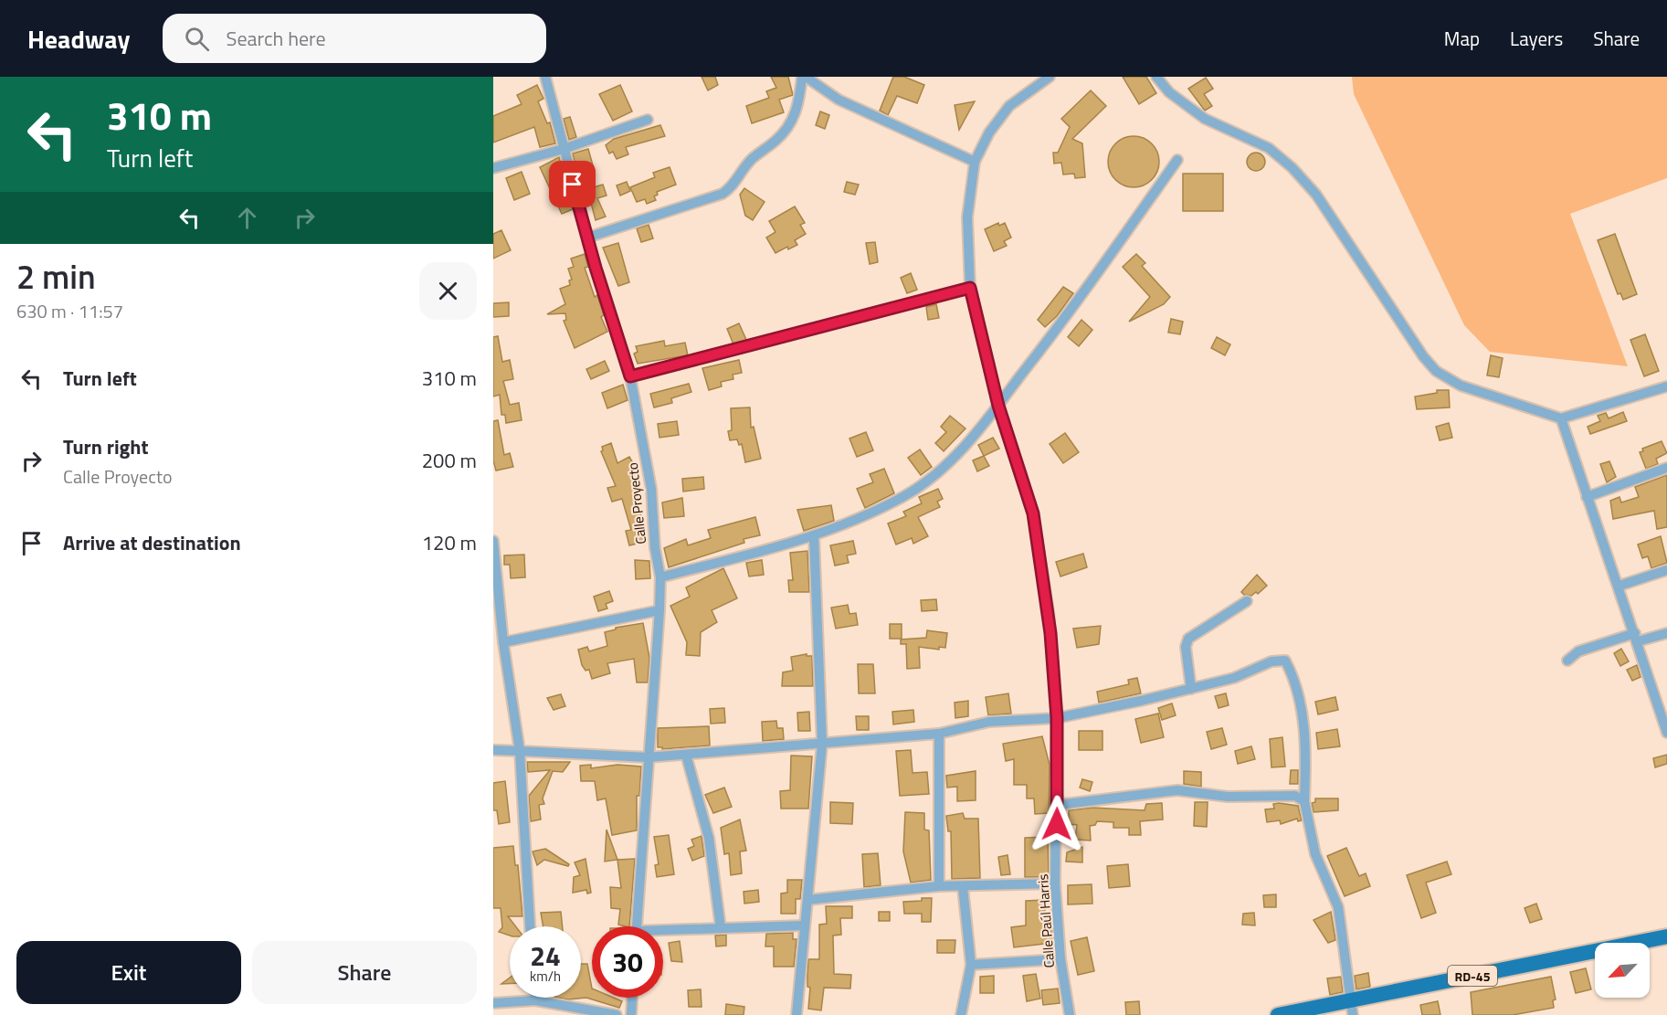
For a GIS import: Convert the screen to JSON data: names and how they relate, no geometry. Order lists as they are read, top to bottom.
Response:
{
  "streets": {
    "main road": ["RD-45"],
    "street": ["Calle Proyecto", "Calle Paúl Harris"]
  },
  "north": "bottom left",
  "page": {
    "header": "Headway",
    "search": "Search here",
    "nav": ["Map", "Layers", "Share"],
    "turn": ["310 m", "Turn left"],
    "heading": ["2 min", "630 m · 11:57"],
    "list": [
      {
        "name": "Turn left",
        "value": "310 m"
      },
      {
        "name": "Turn right",
        "note": "Calle Proyecto",
        "value": "200 m"
      },
      {
        "name": "Arrive at destination",
        "value": "120 m"
      }
    ],
    "speed": "24 km/h",
    "limit": "30",
    "buttons": ["Exit", "Share"]
  }
}
